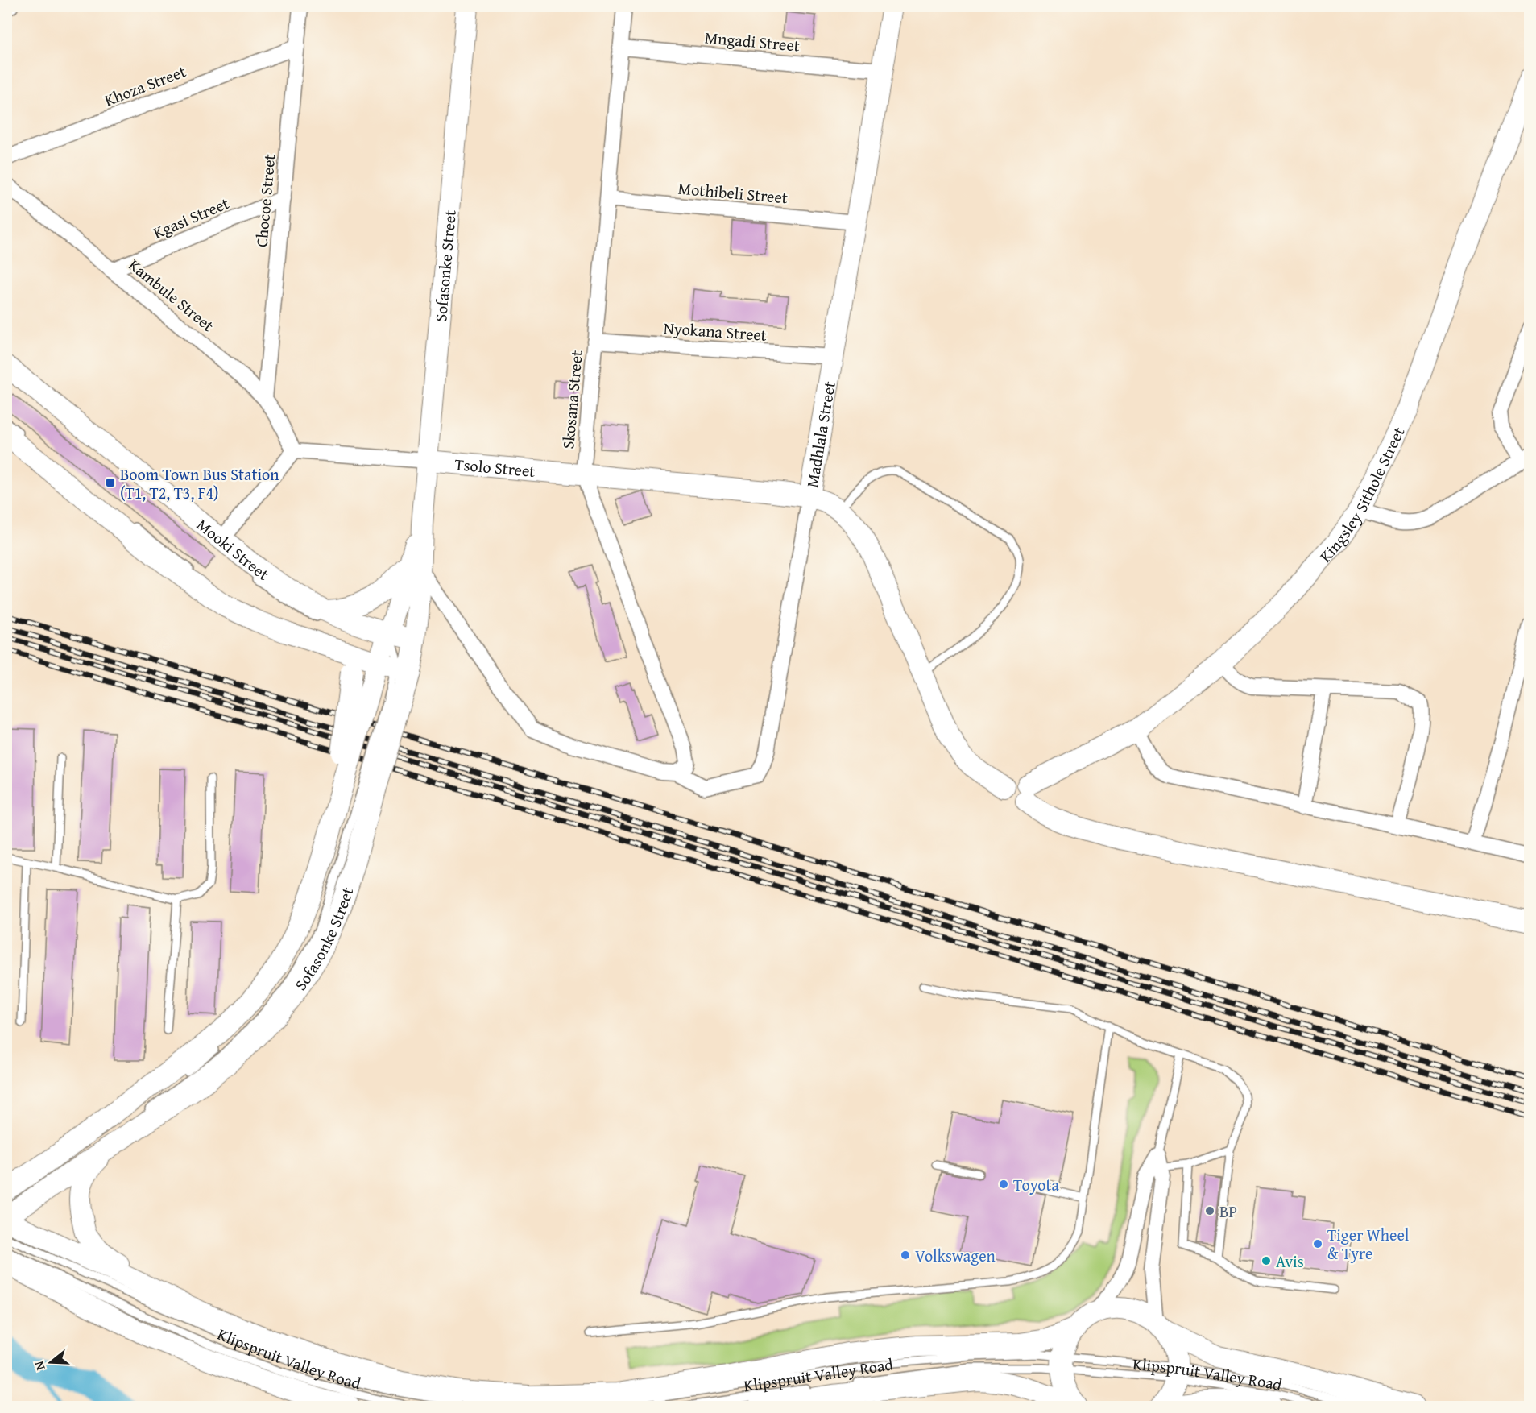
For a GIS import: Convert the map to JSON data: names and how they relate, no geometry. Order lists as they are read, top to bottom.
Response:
{
  "streets": {
    "main road": [
      "Sofasonke Street",
      "Madhlala Street",
      "Tsolo Street",
      "Kingsley Sithole Street",
      "Mooki Street",
      "Klipspruit Valley Road"
    ],
    "street": [
      "Mngadi Street",
      "Khoza Street",
      "Mothibeli Street",
      "Chocoe Street",
      "Kgasi Street",
      "Kambule Street",
      "Nyokana Street",
      "Skosana Street"
    ]
  },
  "crossings": [
    ["Mngadi Street", "Skosana Street"],
    ["Mngadi Street", "Madhlala Street"],
    ["Khoza Street", "Chocoe Street"],
    ["Mothibeli Street", "Skosana Street"],
    ["Mothibeli Street", "Madhlala Street"],
    ["Chocoe Street", "Kgasi Street"],
    ["Chocoe Street", "Kambule Street"],
    ["Kgasi Street", "Kambule Street"],
    ["Sofasonke Street", "Tsolo Street"],
    ["Sofasonke Street", "Mooki Street"],
    ["Kambule Street", "Tsolo Street"],
    ["Nyokana Street", "Skosana Street"],
    ["Nyokana Street", "Madhlala Street"],
    ["Skosana Street", "Madhlala Street"],
    ["Skosana Street", "Tsolo Street"],
    ["Madhlala Street", "Tsolo Street"],
    ["Tsolo Street", "Kingsley Sithole Street"]
  ],
  "places": {
    "transit": ["Boom Town Bus Station (T1, T2, T3, F4)"],
    "other": [
      "Toyota",
      "BP",
      "Tiger Wheel & Tyre",
      "Volkswagen",
      "Avis"
    ]
  },
  "north": "left"
}
